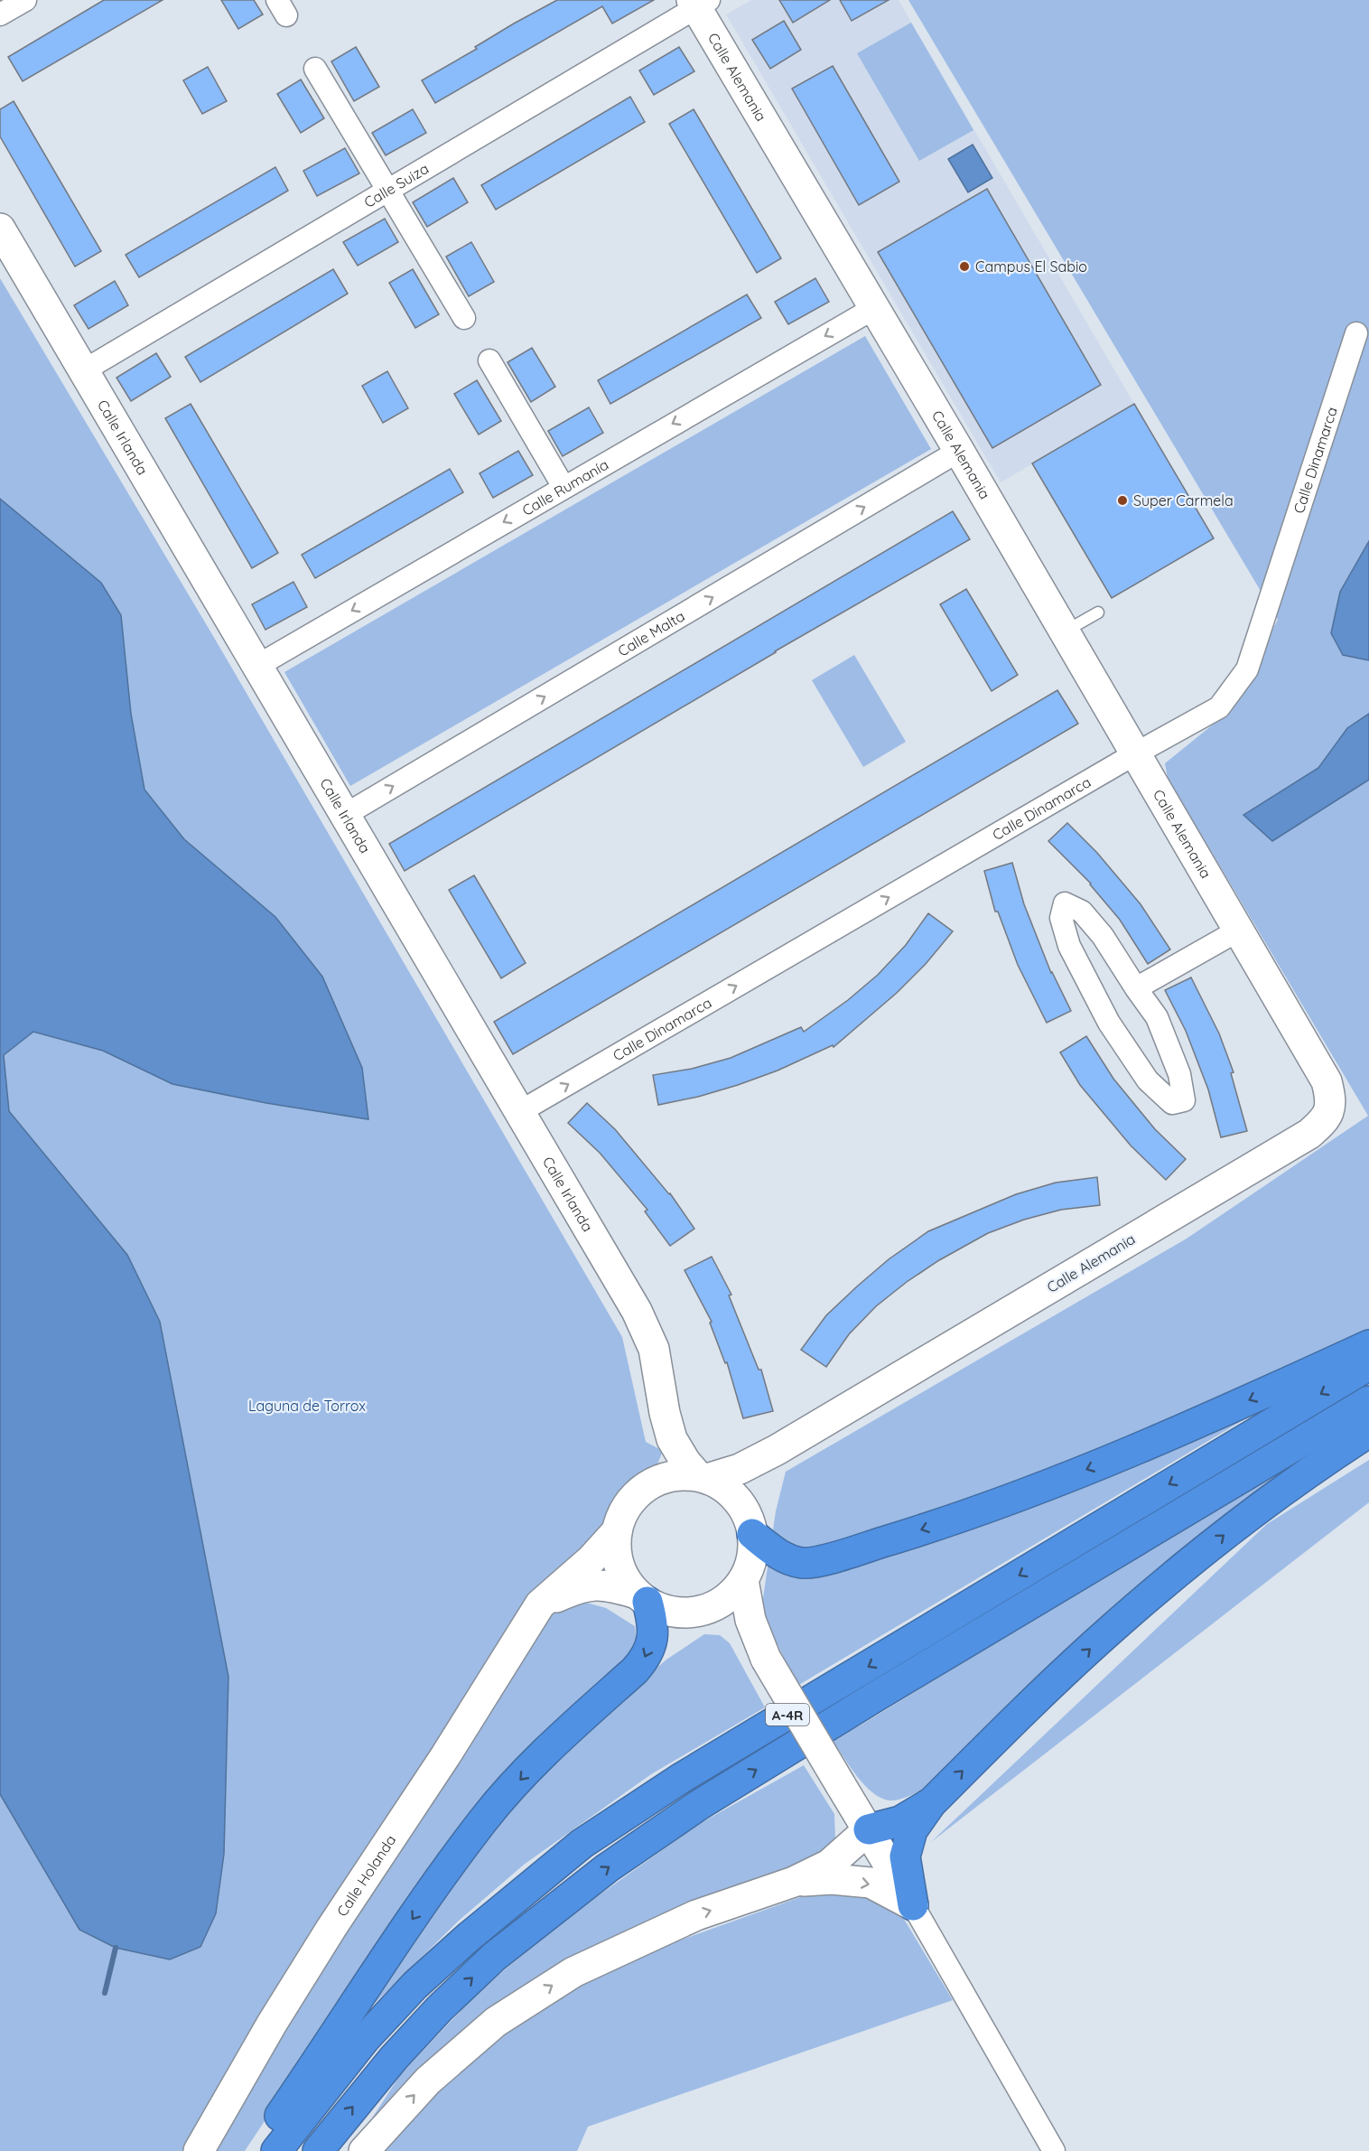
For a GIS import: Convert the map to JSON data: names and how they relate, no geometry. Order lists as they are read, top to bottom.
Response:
{
  "streets": {
    "highway": ["A-4R"],
    "street": [
      "Calle Alemania",
      "Calle Suiza",
      "Calle Irlanda",
      "Calle Dinamarca",
      "Calle Rumanía",
      "Calle Malta",
      "Calle Holanda"
    ]
  },
  "crossings": [
    ["Calle Alemania", "Calle Suiza"],
    ["Calle Alemania", "Calle Irlanda"],
    ["Calle Alemania", "Calle Dinamarca"],
    ["Calle Alemania", "Calle Rumanía"],
    ["Calle Alemania", "Calle Malta"],
    ["Calle Alemania", "Calle Holanda"],
    ["Calle Suiza", "Calle Irlanda"],
    ["Calle Irlanda", "Calle Dinamarca"],
    ["Calle Irlanda", "Calle Rumanía"],
    ["Calle Irlanda", "Calle Malta"],
    ["Calle Irlanda", "Calle Holanda"]
  ],
  "one_way": ["Calle Dinamarca", "Calle Rumanía", "Calle Malta"],
  "parks": ["Laguna de Torrox"],
  "places": ["Campus El Sabio", "Super Carmela"]
}
